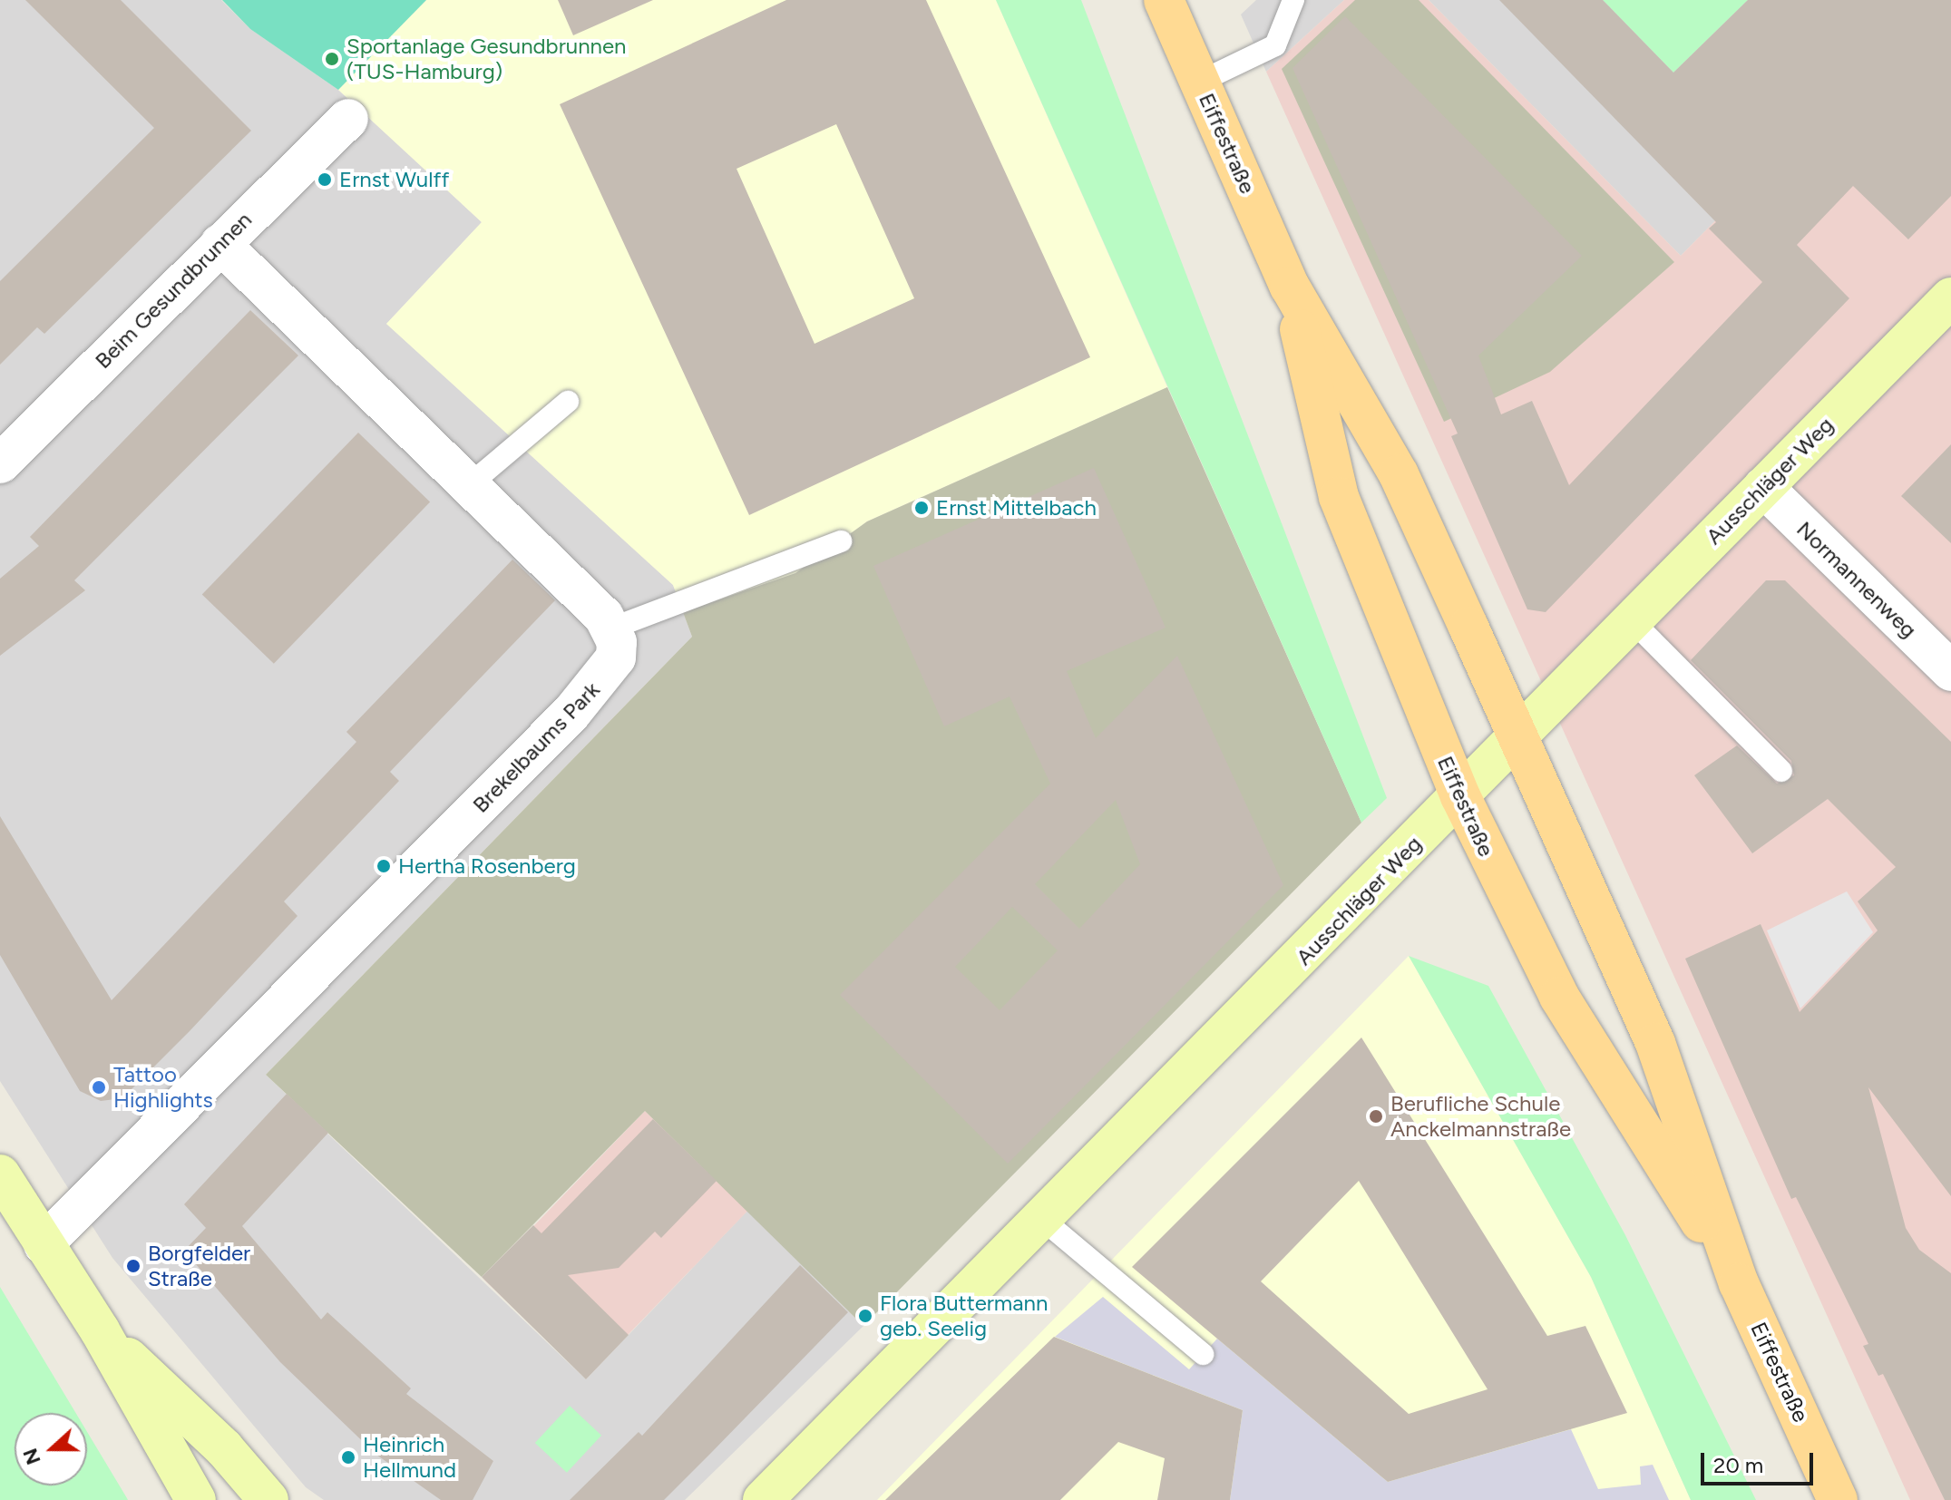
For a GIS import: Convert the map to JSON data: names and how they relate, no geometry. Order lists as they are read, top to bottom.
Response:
{
  "streets": {
    "main road": ["Eiffestraße"],
    "street": [
      "Beim Gesundbrunnen",
      "Ausschläger Weg",
      "Normannenweg",
      "Brekelbaums Park"
    ]
  },
  "crossings": [
    ["Eiffestraße", "Ausschläger Weg"],
    ["Ausschläger Weg", "Normannenweg"]
  ],
  "places": [
    "Sportanlage Gesundbrunnen (TUS-Hamburg)",
    "Ernst Wulff",
    "Ernst Mittelbach",
    "Hertha Rosenberg",
    "Tattoo Highlights",
    "Berufliche Schule Anckelmannstraße",
    "Borgfelder Straße",
    "Flora Buttermann geb. Seelig",
    "Heinrich Hellmund"
  ],
  "scale_bar": "20 m",
  "north": "left"
}
